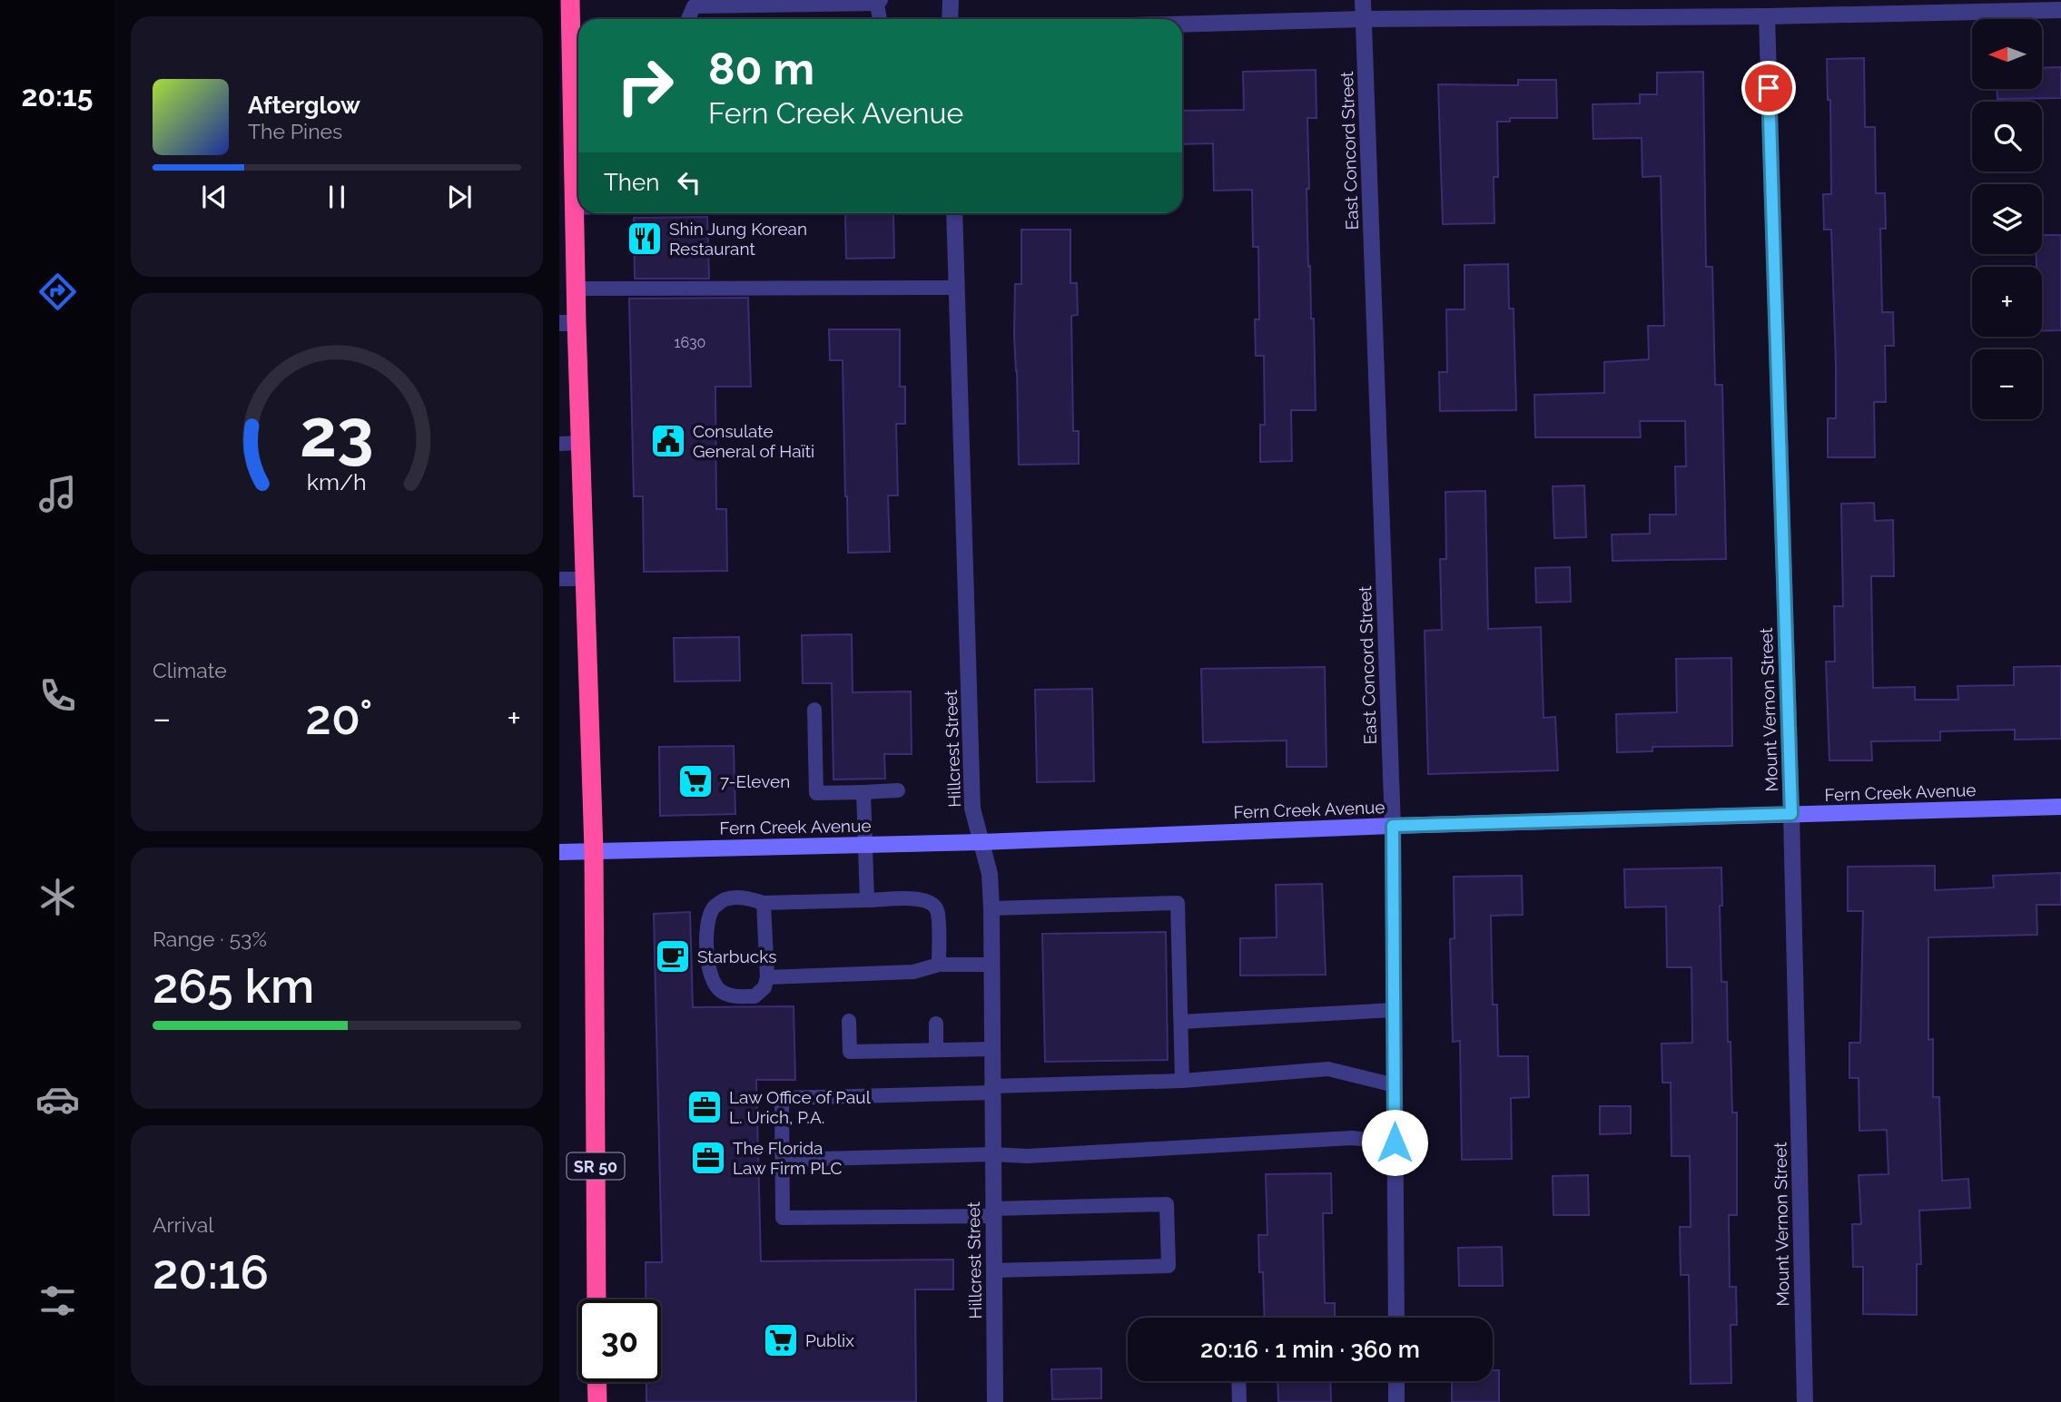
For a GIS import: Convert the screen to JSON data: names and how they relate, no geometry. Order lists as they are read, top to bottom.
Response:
{
  "streets": {
    "highway": ["SR 50"],
    "street": [
      "East Concord Street",
      "Mount Vernon Street",
      "Hillcrest Street",
      "Fern Creek Avenue"
    ]
  },
  "crossings": [
    ["East Concord Street", "Fern Creek Avenue"],
    ["Mount Vernon Street", "Fern Creek Avenue"],
    ["Hillcrest Street", "Fern Creek Avenue"],
    ["Fern Creek Avenue", "SR 50"]
  ],
  "places": {
    "restaurant": ["Shin Jung Korean Restaurant"],
    "public building": ["Consulate General of Haïti"],
    "supermarket": ["7-Eleven", "Publix"],
    "cafe": ["Starbucks"],
    "office": ["Law Office of Paul L. Urich, P.A.", "The Florida Law Firm PLC"]
  },
  "house_numbers": ["1630"],
  "north": "left",
  "page": {
    "tabs": "20:15",
    "map_buttons": ["+", "−"],
    "turn": ["80 m", "Fern Creek Avenue"],
    "song": ["Afterglow", "The Pines"],
    "then": "Then",
    "tile": [
      "Climate",
      ["Range · 53%", "265 km"],
      ["Arrival", "20:16"]
    ],
    "heat": ["−", "20°", "+"],
    "limit": "30",
    "trip": "20:16 · 1 min · 360 m",
    "gauge": ["23", "km/h"]
  }
}
